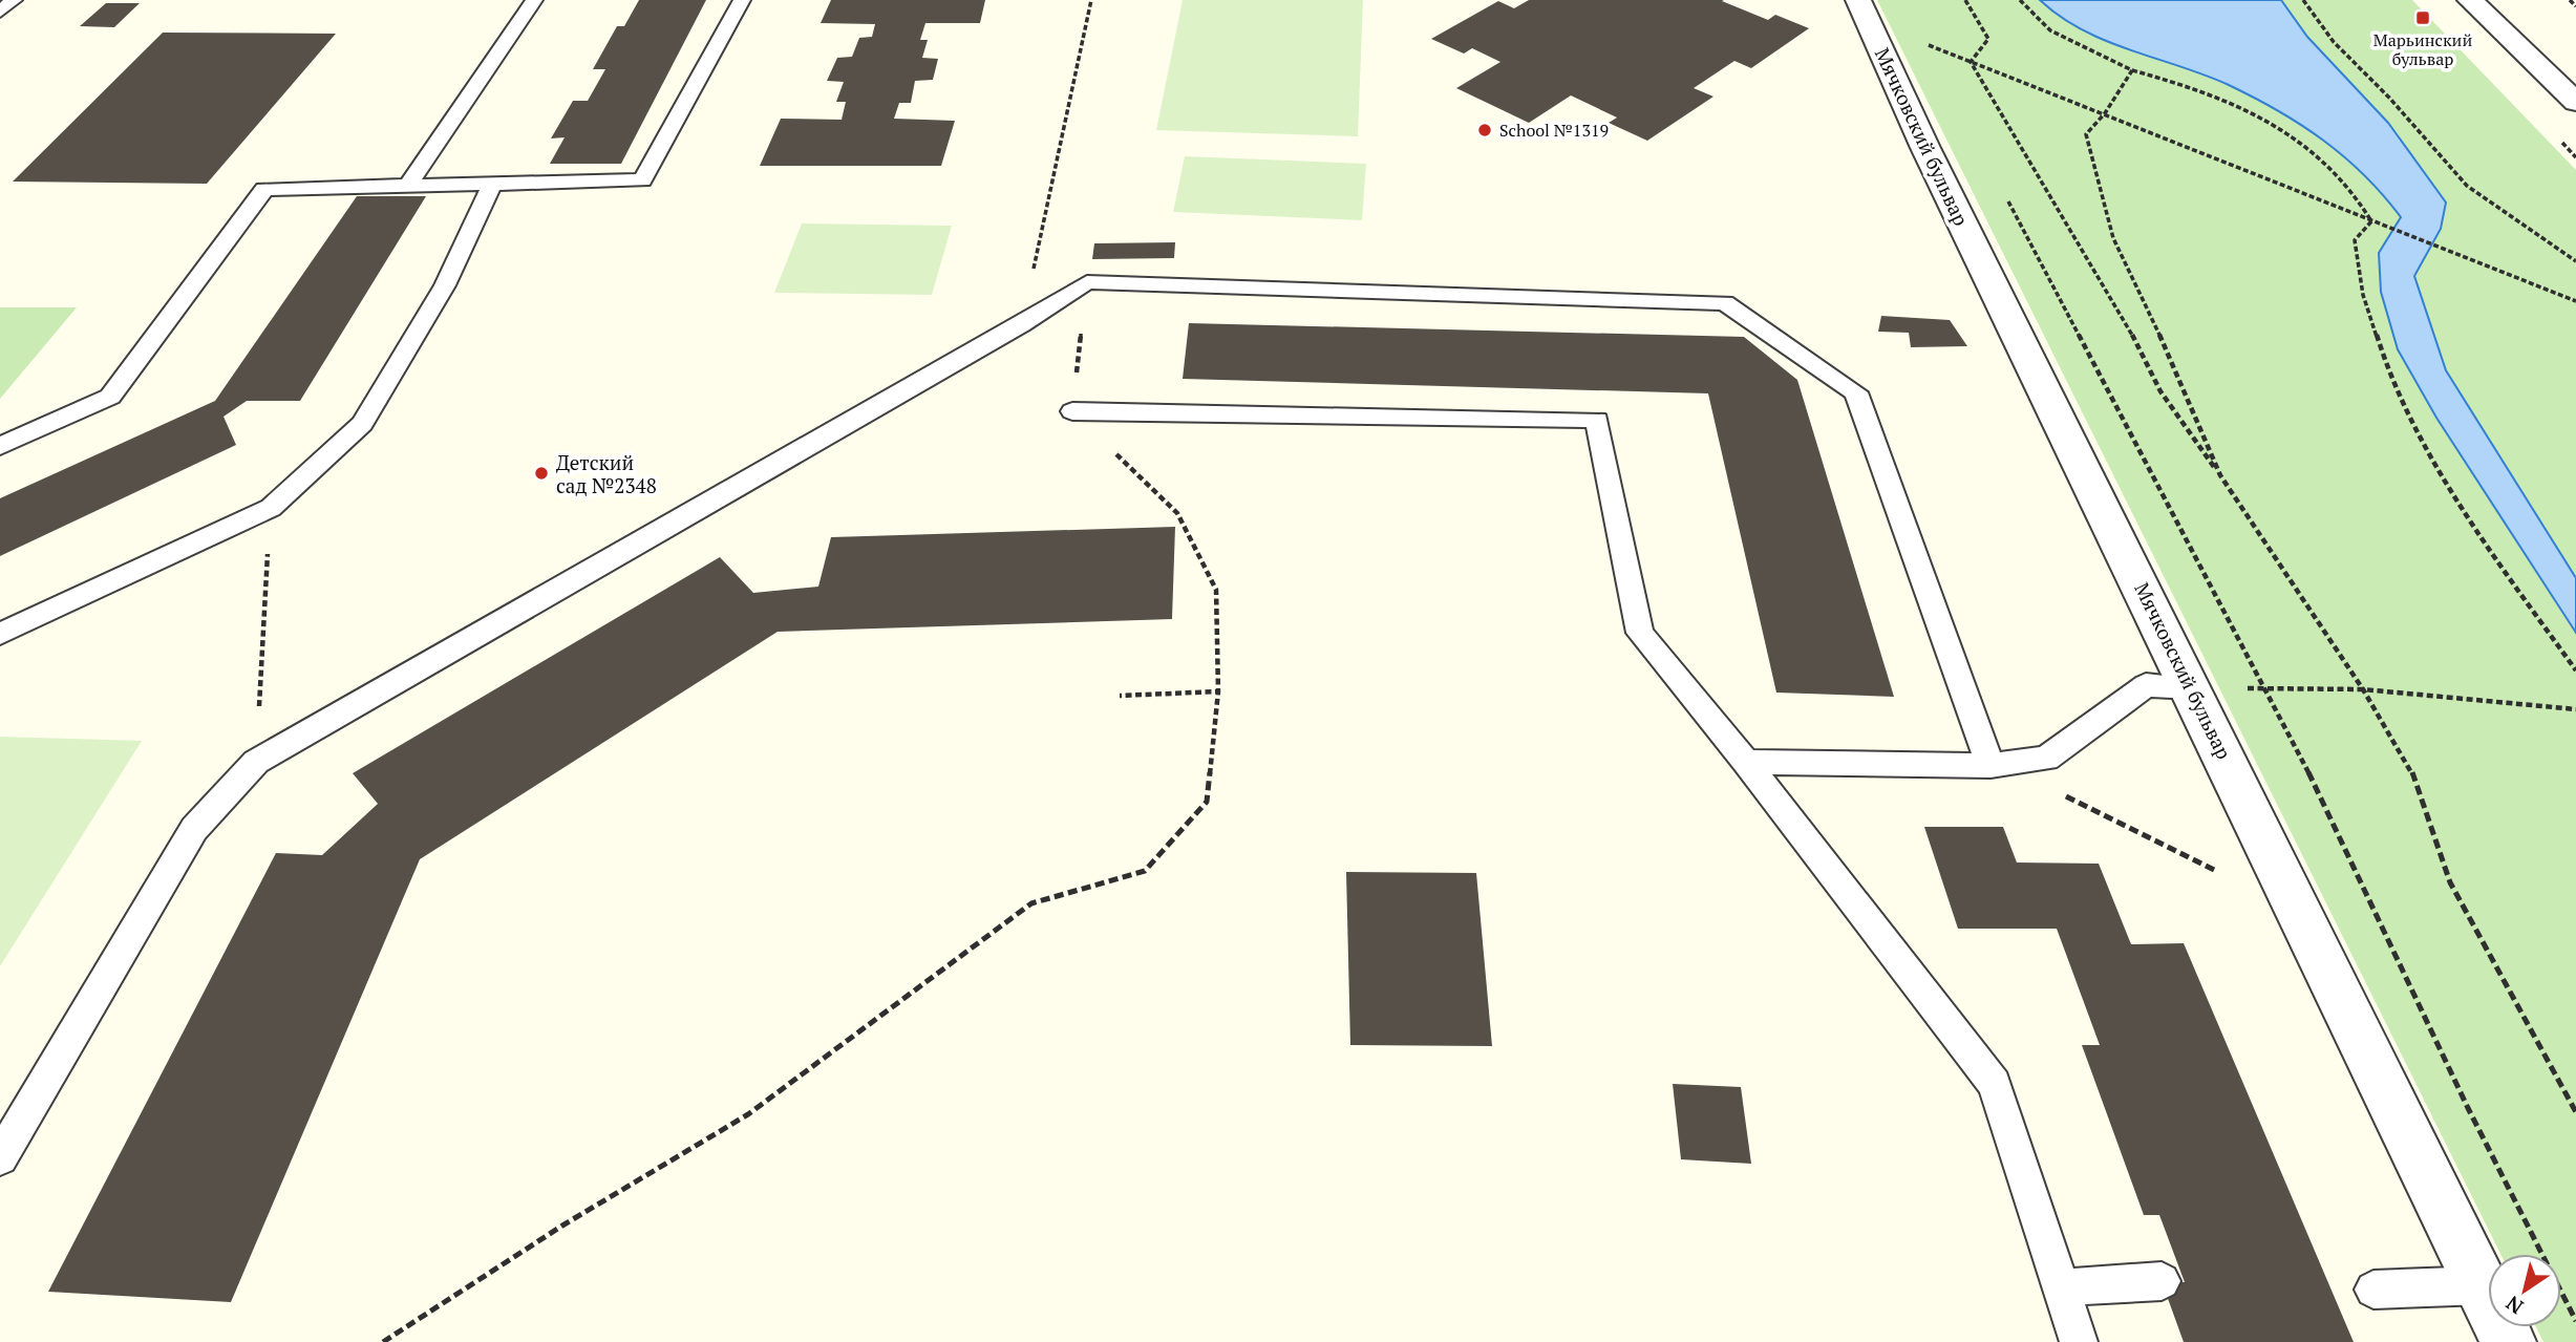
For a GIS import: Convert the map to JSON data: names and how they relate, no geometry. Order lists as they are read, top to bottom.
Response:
{
  "streets": {
    "street": ["Мячковский бульвар"]
  },
  "places": {
    "transit": ["Марьинский бульвар"],
    "other": ["School №1319", "Детский сад №2348"]
  },
  "north": "bottom left"
}
